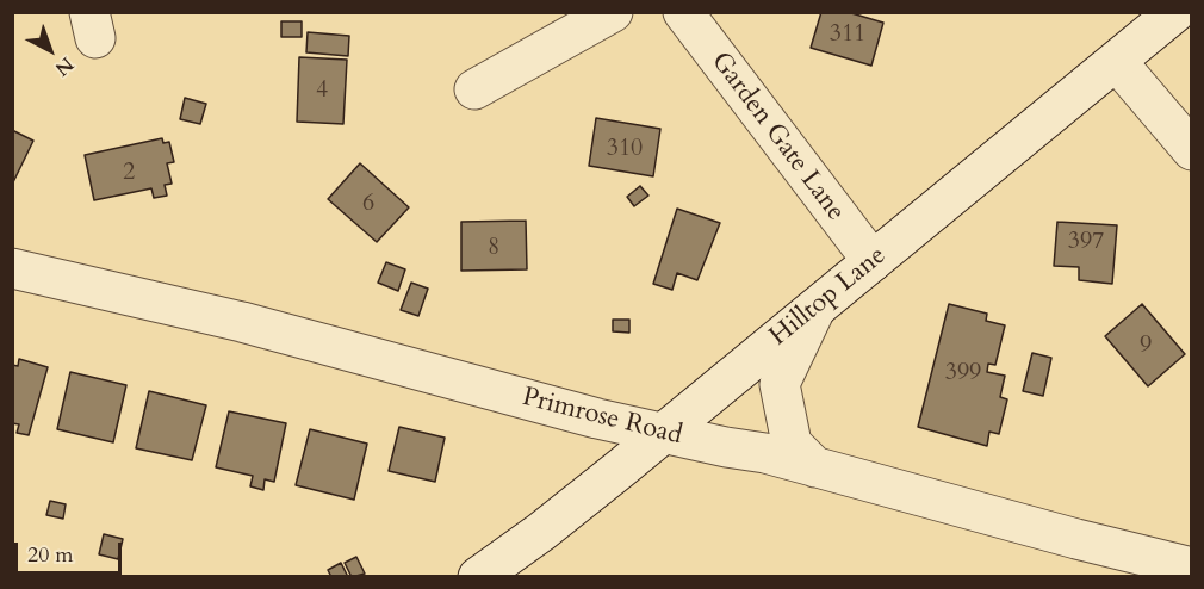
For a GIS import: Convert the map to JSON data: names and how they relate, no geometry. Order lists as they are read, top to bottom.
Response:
{
  "streets": {
    "street": ["Garden Gate Lane", "Hilltop Lane", "Primrose Road"]
  },
  "crossings": [
    ["Garden Gate Lane", "Hilltop Lane"],
    ["Hilltop Lane", "Primrose Road"]
  ],
  "house_numbers": [
    "311",
    "4",
    "310",
    "2",
    "6",
    "397",
    "8",
    "9",
    "399"
  ],
  "scale_bar": "20 m",
  "north": "bottom right"
}
